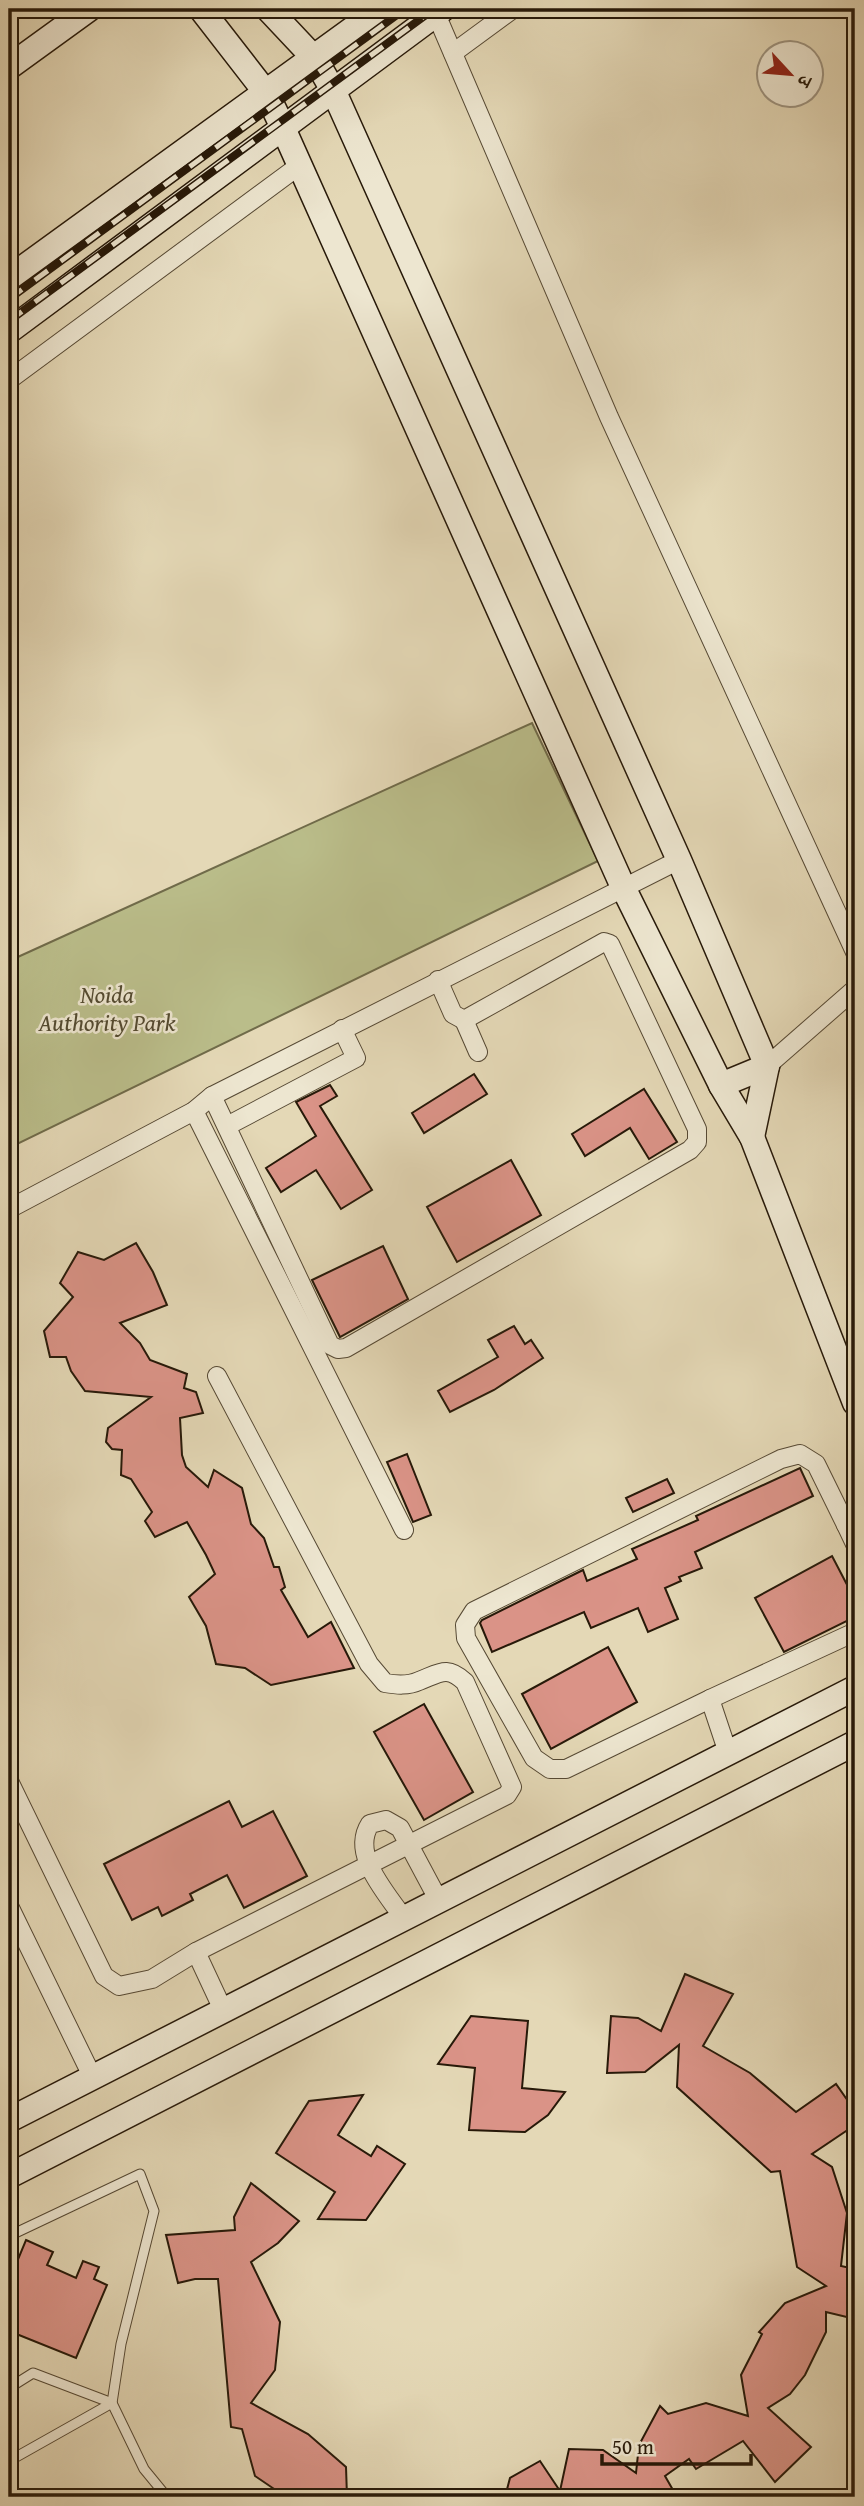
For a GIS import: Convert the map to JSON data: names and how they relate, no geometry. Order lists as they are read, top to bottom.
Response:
{
  "parks": ["Noida Authority Park"],
  "scale_bar": "50 m",
  "north": "bottom right"
}
